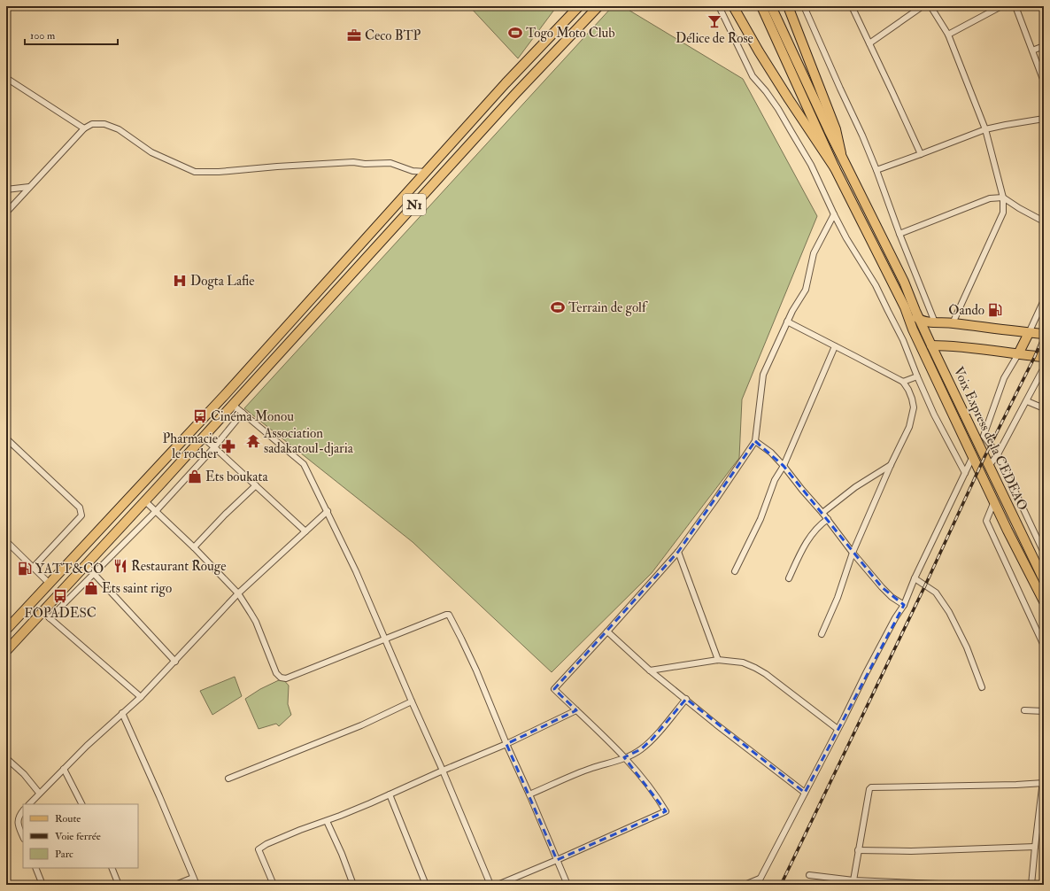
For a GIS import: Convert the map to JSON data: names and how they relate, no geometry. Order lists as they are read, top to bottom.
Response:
{
  "streets": {
    "main road": ["N1", "Voix Express de la CEDEAO"]
  },
  "places": {
    "bar": ["Délice de Rose"],
    "sports": ["Togo Moto Club", "Terrain de golf"],
    "office": ["Ceco BTP"],
    "hospital": ["Dogta Lafie"],
    "fuel station": ["Oando", "YATT&CO"],
    "bus stop": ["Cinéma Monou", "FOPADESC"],
    "temple": ["Association sadakatoul-djaria"],
    "pharmacy": ["Pharmacie le rocher"],
    "shop": ["Ets boukata", "Ets saint rigo"],
    "restaurant": ["Restaurant Rouge"]
  },
  "legend": ["Route", "Voie ferrée", "Parc"],
  "scale_bar": "100 m"
}
